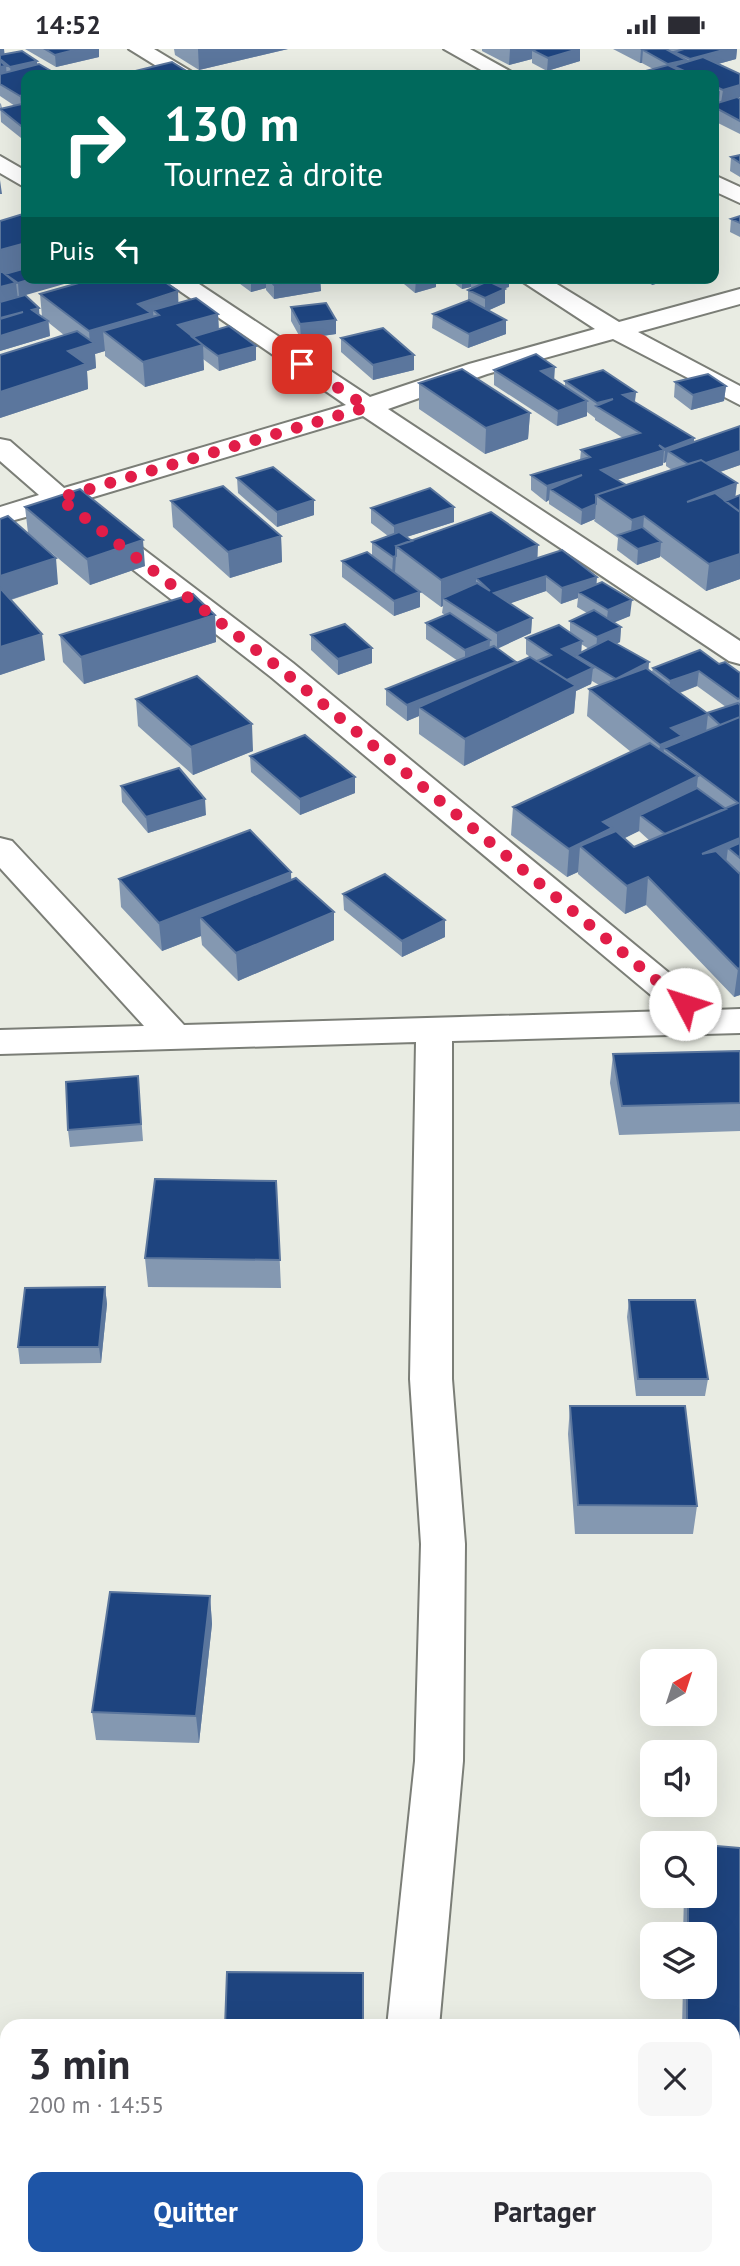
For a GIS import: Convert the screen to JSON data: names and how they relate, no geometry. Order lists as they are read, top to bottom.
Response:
{
  "north": "top right",
  "page": {
    "status": "14:52",
    "turn": ["130 m", "Tournez à droite"],
    "then": "Puis",
    "heading": ["3 min", "200 m · 14:55"],
    "buttons": ["Quitter", "Partager"]
  }
}
